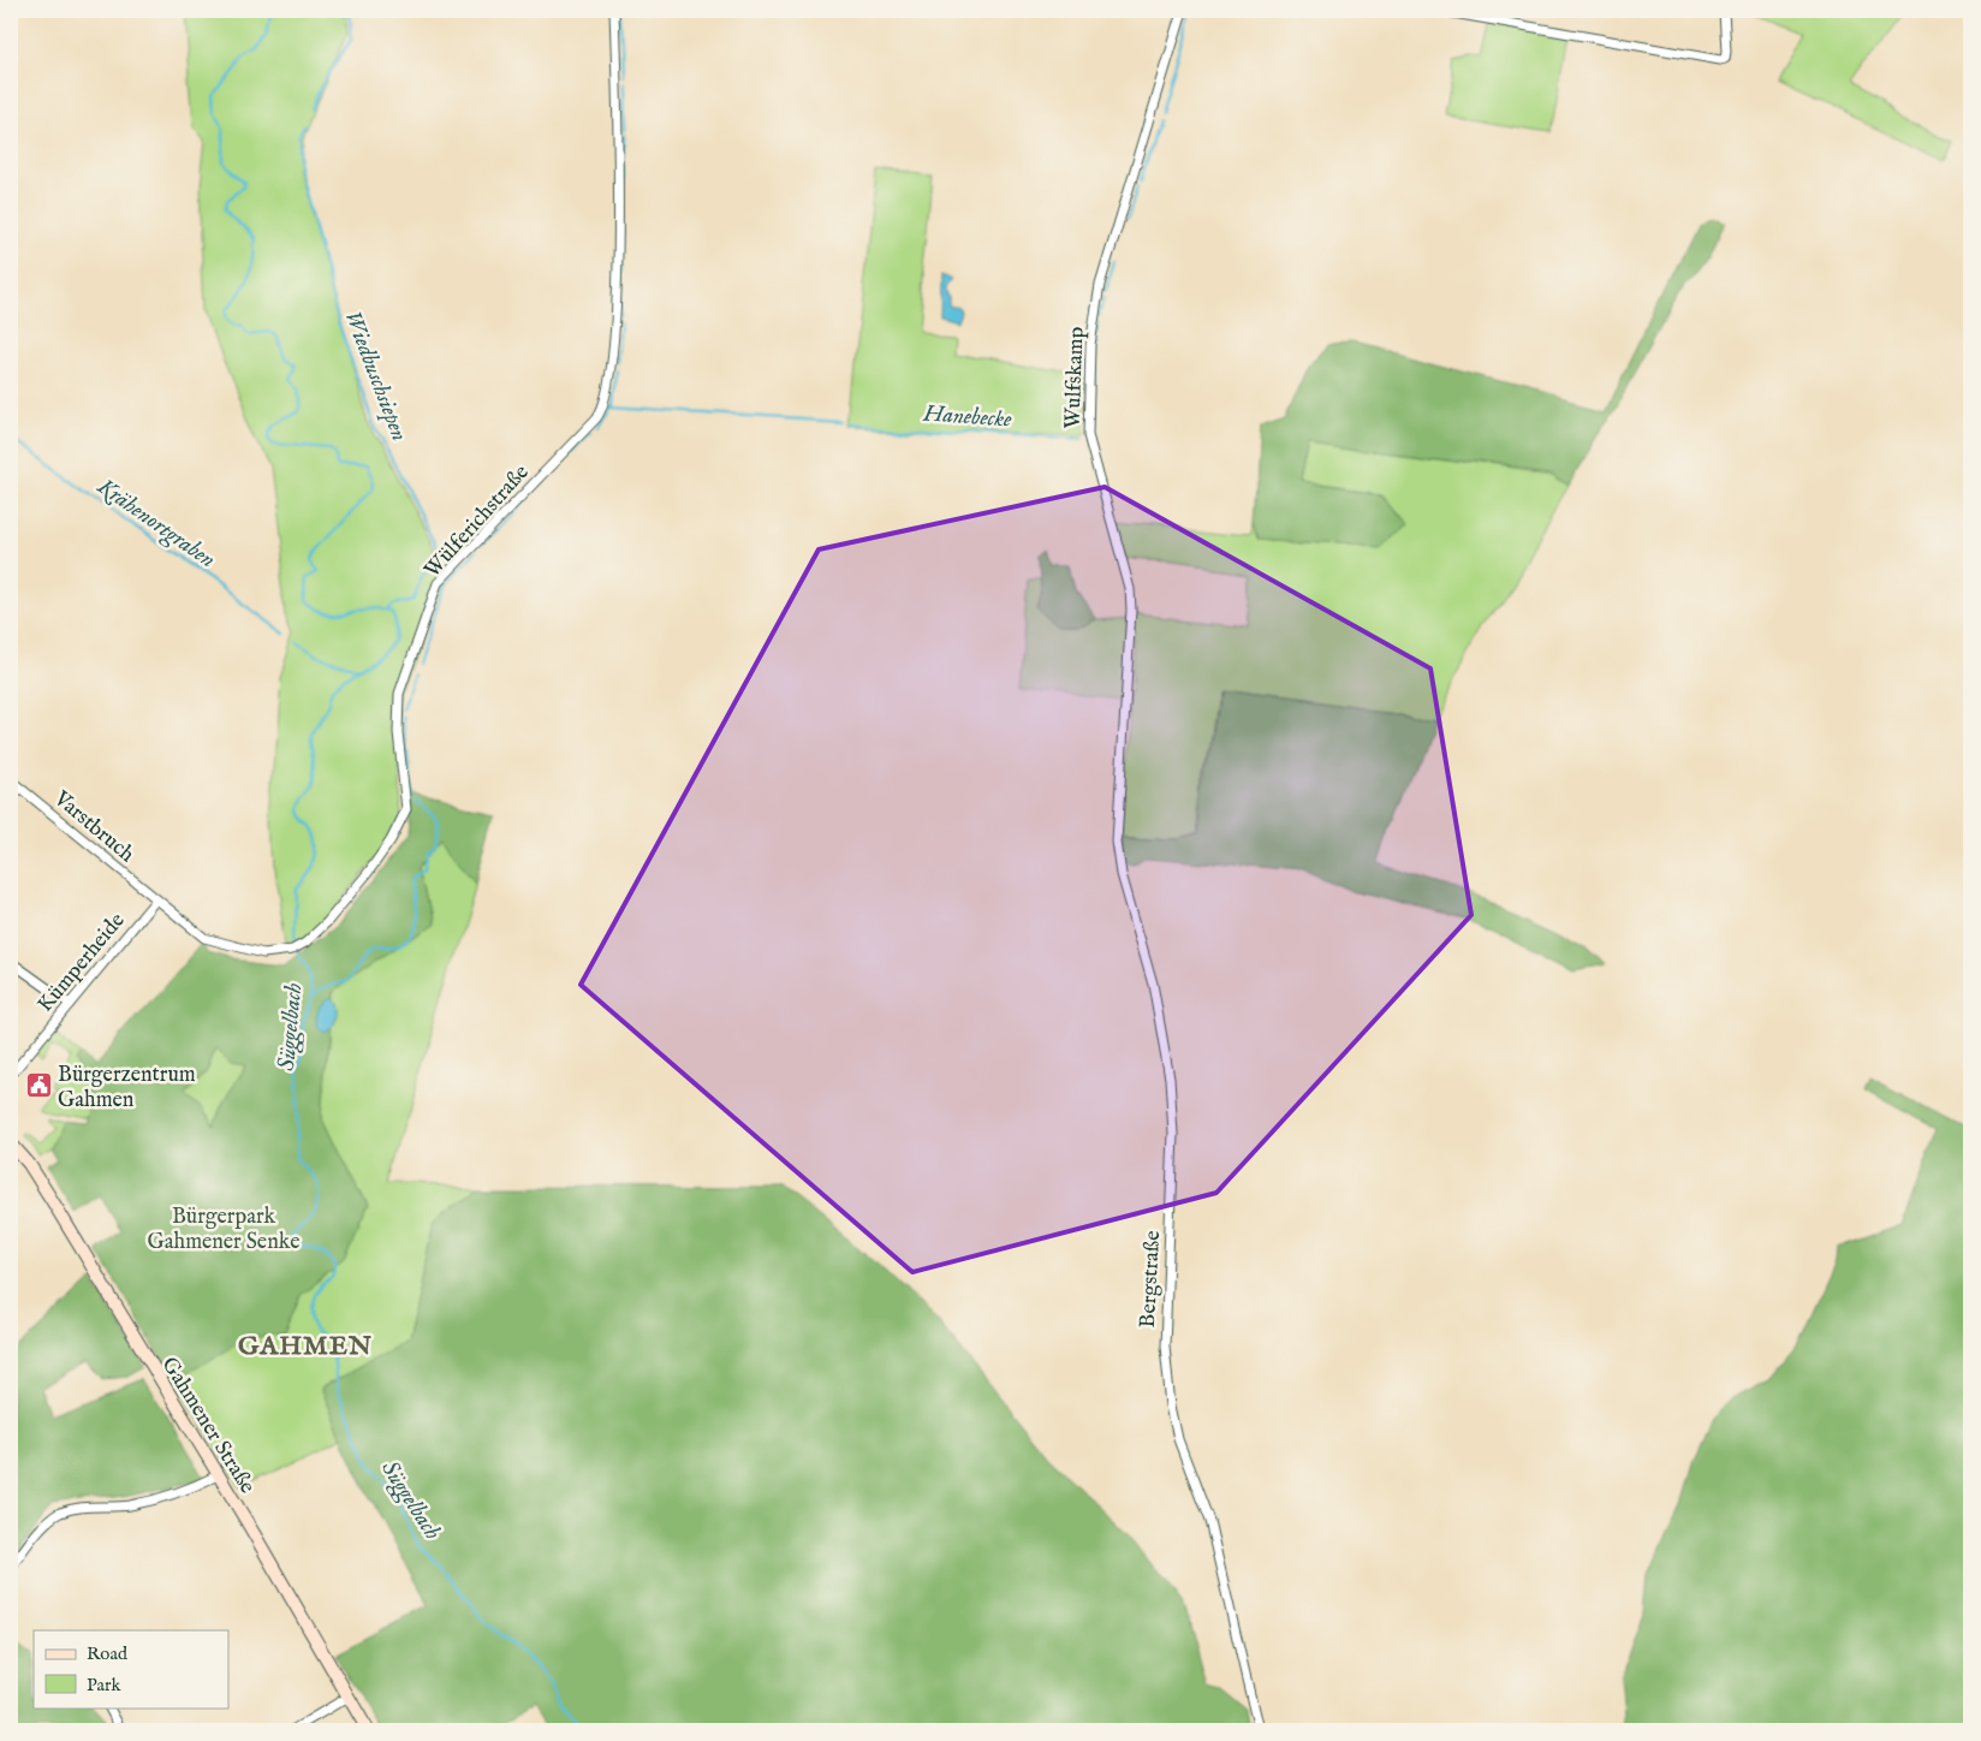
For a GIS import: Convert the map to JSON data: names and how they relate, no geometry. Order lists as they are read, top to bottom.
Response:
{
  "streets": {
    "main road": ["Gahmener Straße"],
    "street": [
      "Wulfskamp",
      "Wülferichstraße",
      "Varstbruch",
      "Kümperheide",
      "Bergstraße"
    ]
  },
  "crossings": [
    ["Wulfskamp", "Bergstraße"],
    ["Wülferichstraße", "Varstbruch"],
    ["Wülferichstraße", "Kümperheide"],
    ["Varstbruch", "Kümperheide"]
  ],
  "districts": ["GAHMEN"],
  "water": [
    "Wiedbuschsiepen",
    "Hanebecke",
    "Krähenortgraben",
    "Süggelbach"
  ],
  "parks": ["Bürgerpark Gahmener Senke"],
  "places": {
    "public building": ["Bürgerzentrum Gahmen"]
  },
  "legend": ["Road", "Park"]
}
